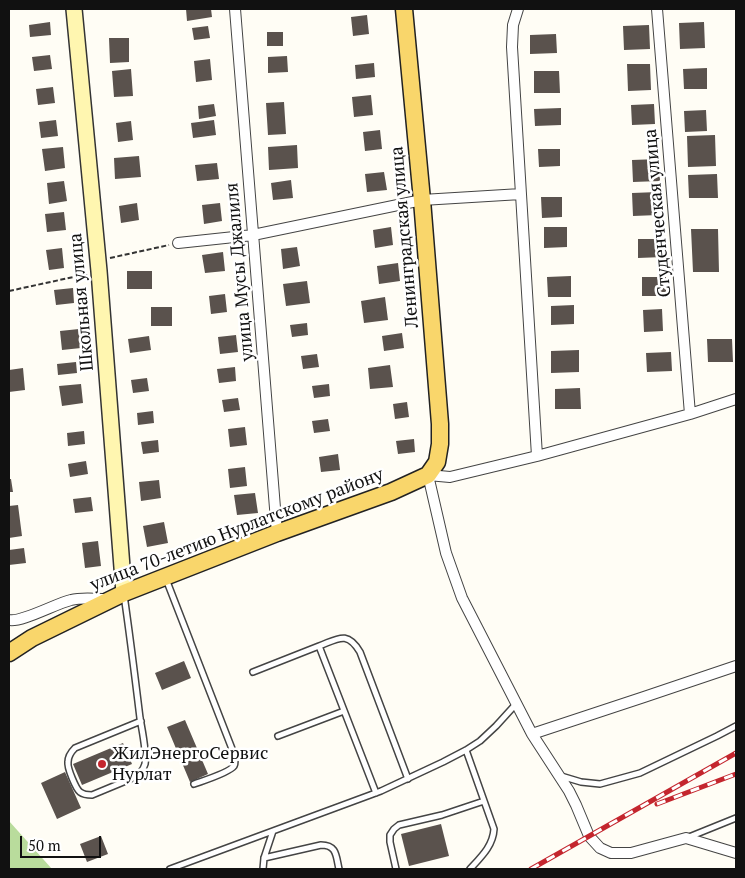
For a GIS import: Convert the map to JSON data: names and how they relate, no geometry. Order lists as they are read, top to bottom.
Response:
{
  "streets": {
    "main road": ["Ленинградская улица", "улица 70-летию Нурлатскому району"],
    "street": ["Студенческая улица", "улица Мусы Джалиля", "Школьная улица"]
  },
  "crossings": [
    ["Студенческая улица", "улица 70-летию Нурлатскому району"],
    ["Ленинградская улица", "улица 70-летию Нурлатскому району"],
    ["улица Мусы Джалиля", "улица 70-летию Нурлатскому району"],
    ["Школьная улица", "улица 70-летию Нурлатскому району"]
  ],
  "places": ["ЖилЭнергоСервис Нурлат"],
  "scale_bar": "50 m"
}
